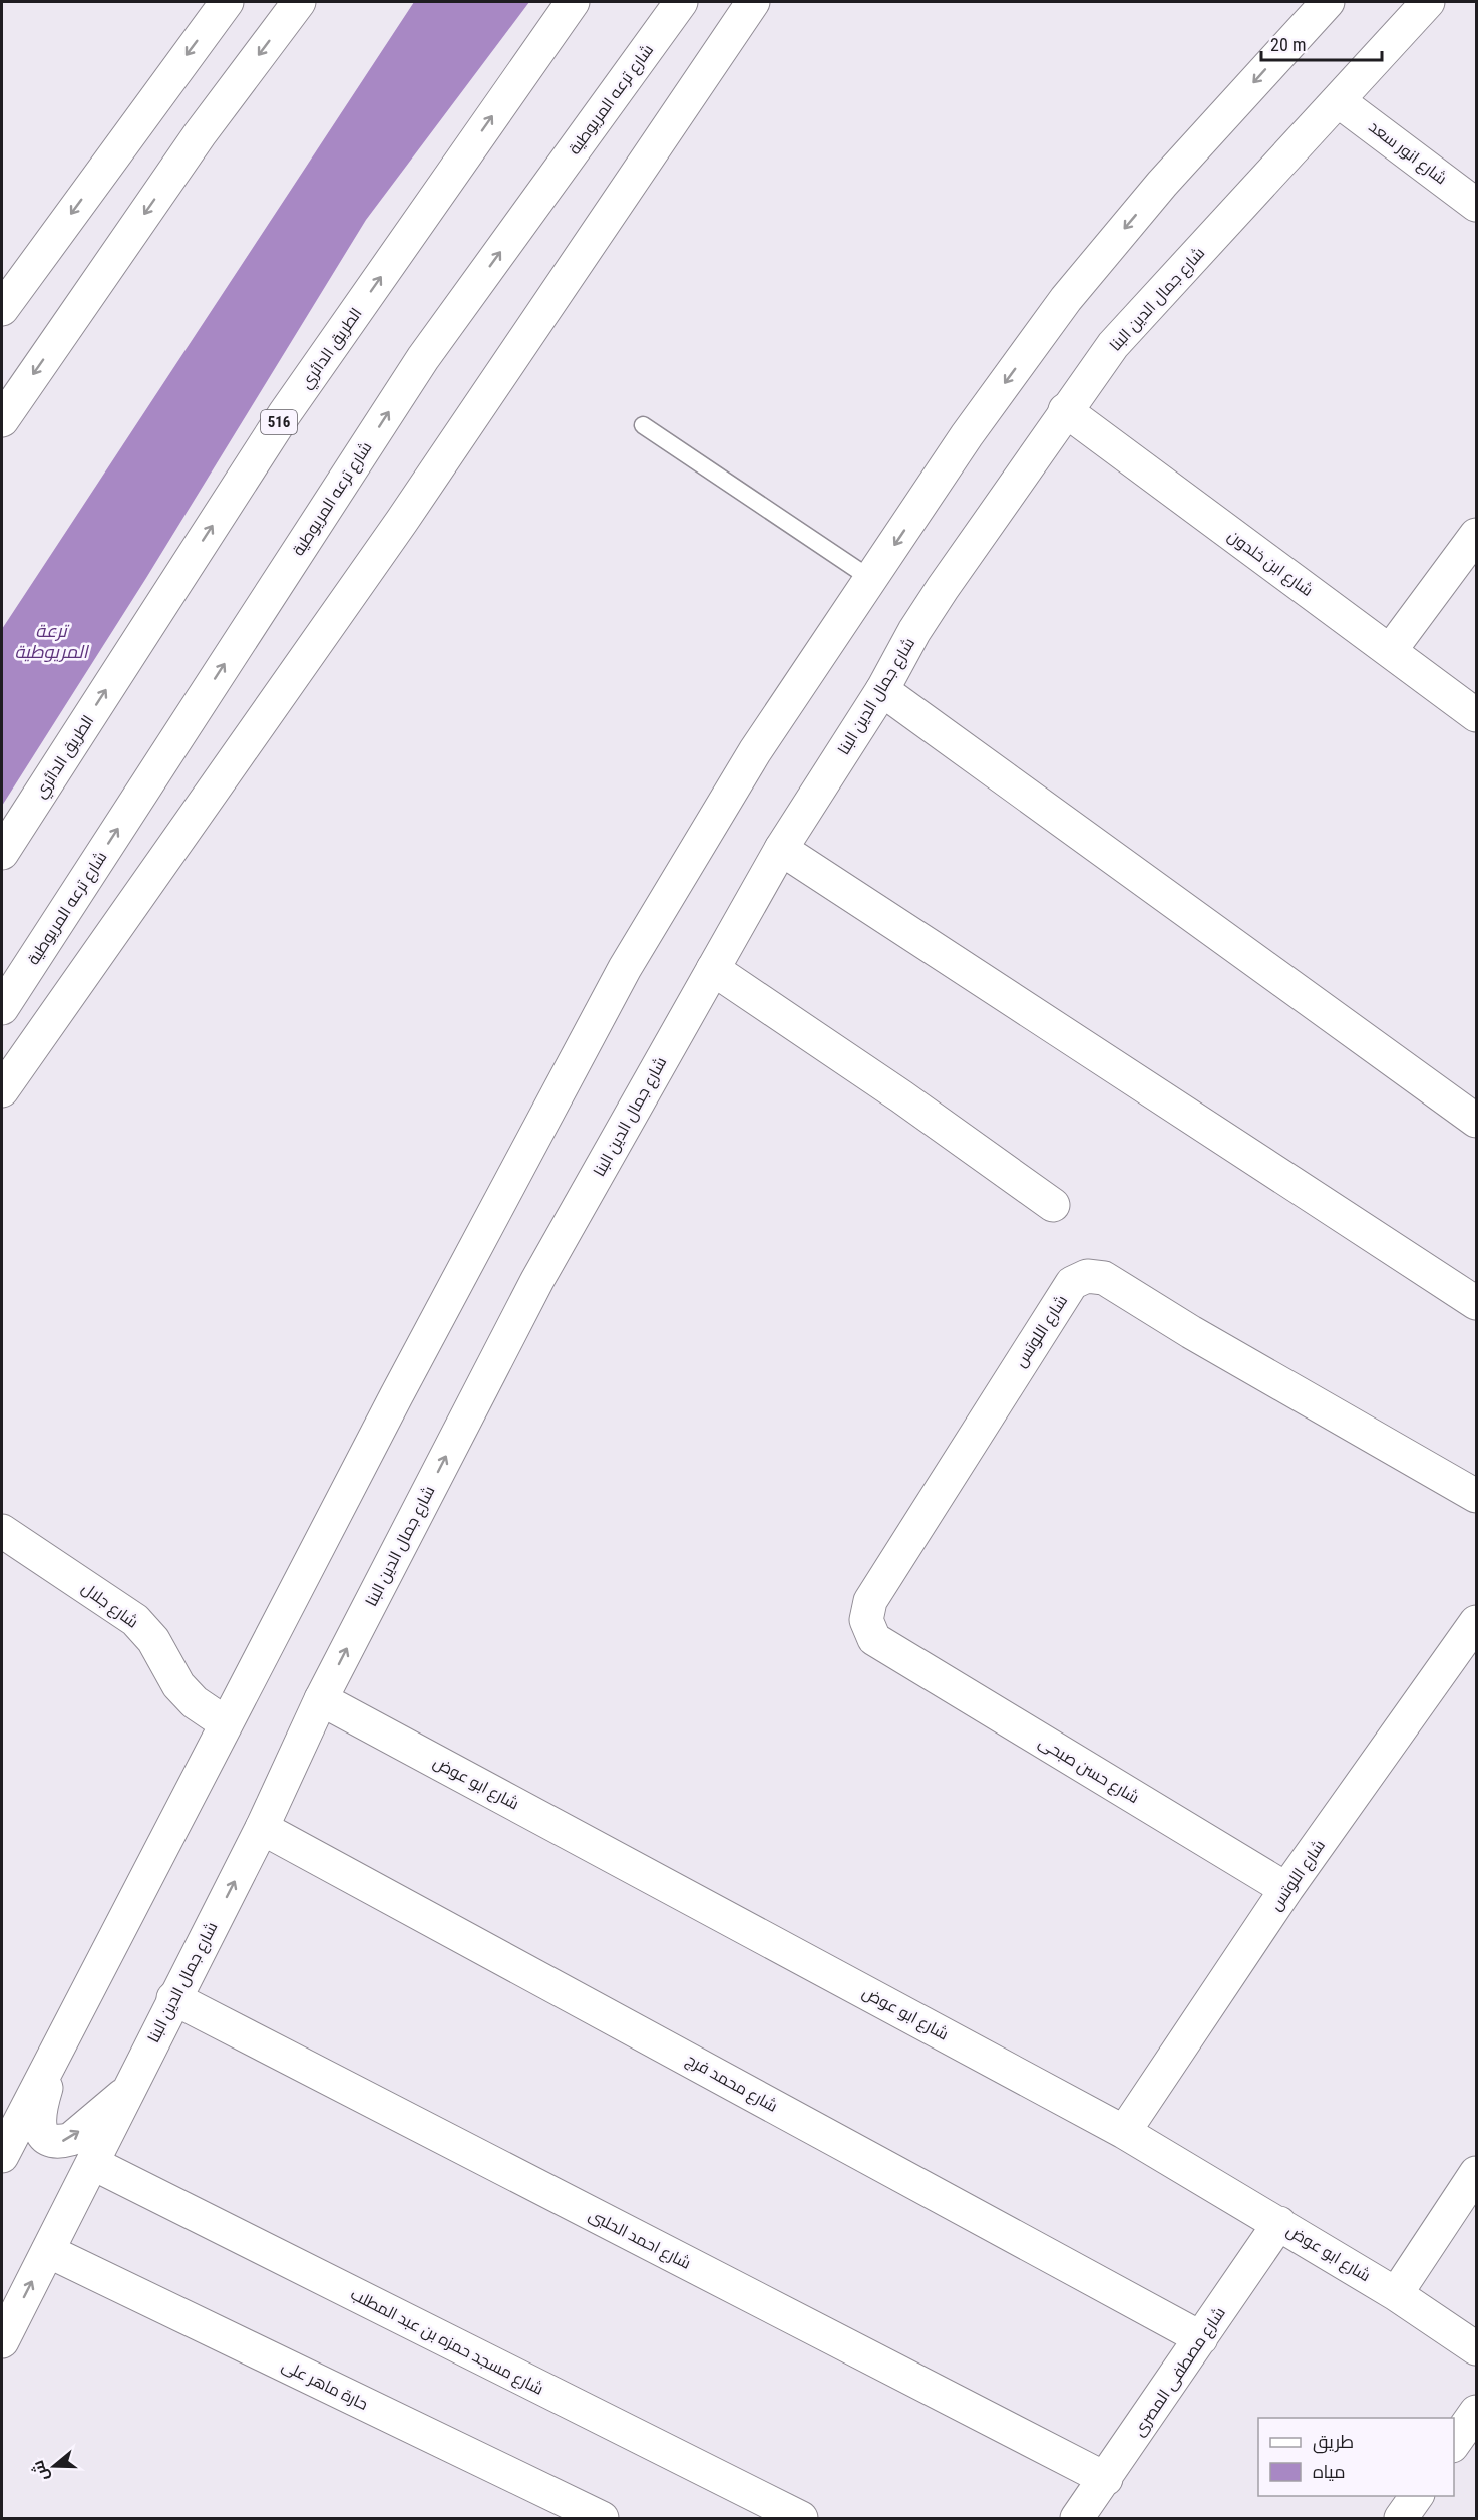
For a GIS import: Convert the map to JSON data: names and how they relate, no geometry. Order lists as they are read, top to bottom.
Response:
{
  "streets": {
    "main road": [
      "شارع ترعه المريوطية",
      "شارع انور سعد",
      "شارع جمال الدين البنا",
      "الطريق الدائري",
      "516",
      "شارع ابن خلدون",
      "شارع اللوتس",
      "شارع جلال",
      "شارع حسن صبحى",
      "شارع ابو عوض",
      "شارع محمد فرج",
      "شارع احمد الحلبى",
      "شارع مسجد حمزه بن عبد المطلب",
      "شارع مصطفى المصرى",
      "حارة ماهر على"
    ]
  },
  "crossings": [
    ["شارع انور سعد", "شارع جمال الدين البنا"],
    ["شارع جمال الدين البنا", "شارع ابن خلدون"],
    ["شارع جمال الدين البنا", "شارع ابو عوض"],
    ["شارع جمال الدين البنا", "شارع محمد فرج"],
    ["شارع جمال الدين البنا", "شارع احمد الحلبى"],
    ["شارع جمال الدين البنا", "شارع مسجد حمزه بن عبد المطلب"],
    ["شارع جمال الدين البنا", "حارة ماهر على"],
    ["شارع اللوتس", "شارع حسن صبحى"],
    ["شارع اللوتس", "شارع ابو عوض"],
    ["شارع ابو عوض", "شارع مصطفى المصرى"],
    ["شارع محمد فرج", "شارع مصطفى المصرى"],
    ["شارع احمد الحلبى", "شارع مصطفى المصرى"]
  ],
  "water": ["ترعة المريوطية"],
  "legend": ["طريق", "مياه"],
  "scale_bar": "20 m",
  "north": "left"
}
